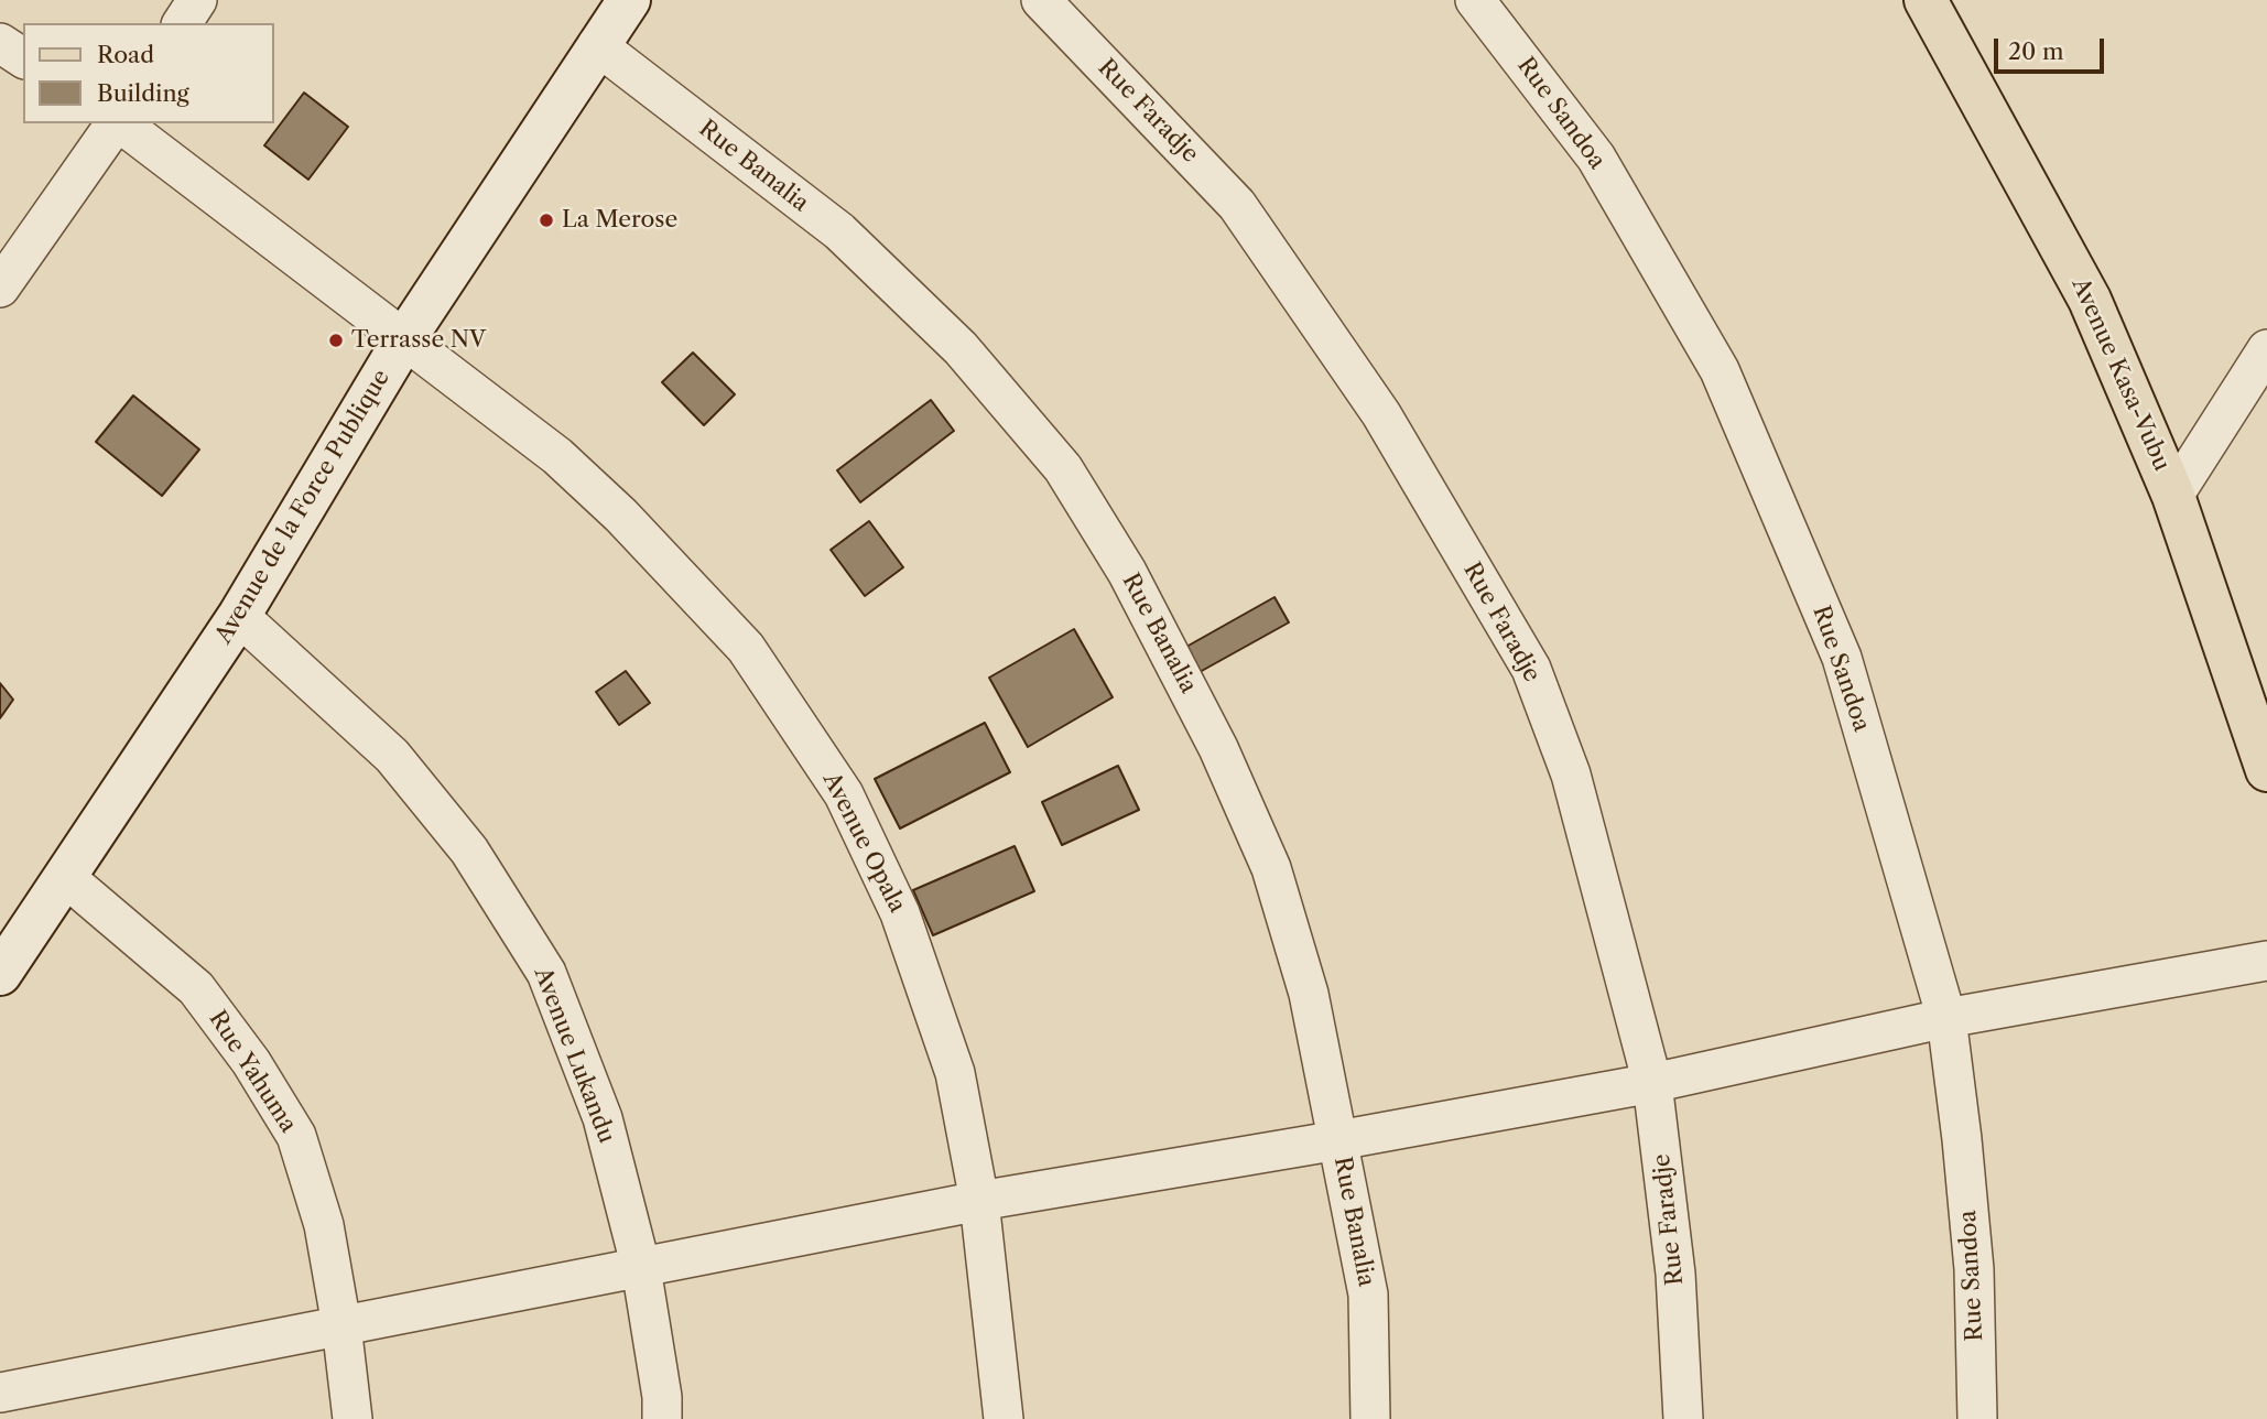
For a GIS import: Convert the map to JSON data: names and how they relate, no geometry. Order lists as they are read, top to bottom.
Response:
{
  "streets": {
    "main road": ["Avenue Kasa-Vubu"],
    "street": [
      "Rue Faradje",
      "Rue Sandoa",
      "Rue Banalia",
      "Avenue de la Force Publique",
      "Avenue Opala",
      "Avenue Lukandu",
      "Rue Yahuma"
    ]
  },
  "crossings": [
    ["Rue Banalia", "Avenue de la Force Publique"],
    ["Avenue de la Force Publique", "Avenue Opala"],
    ["Avenue de la Force Publique", "Avenue Lukandu"],
    ["Avenue de la Force Publique", "Rue Yahuma"]
  ],
  "places": ["La Merose", "Terrasse NV"],
  "legend": ["Road", "Building"],
  "scale_bar": "20 m"
}
